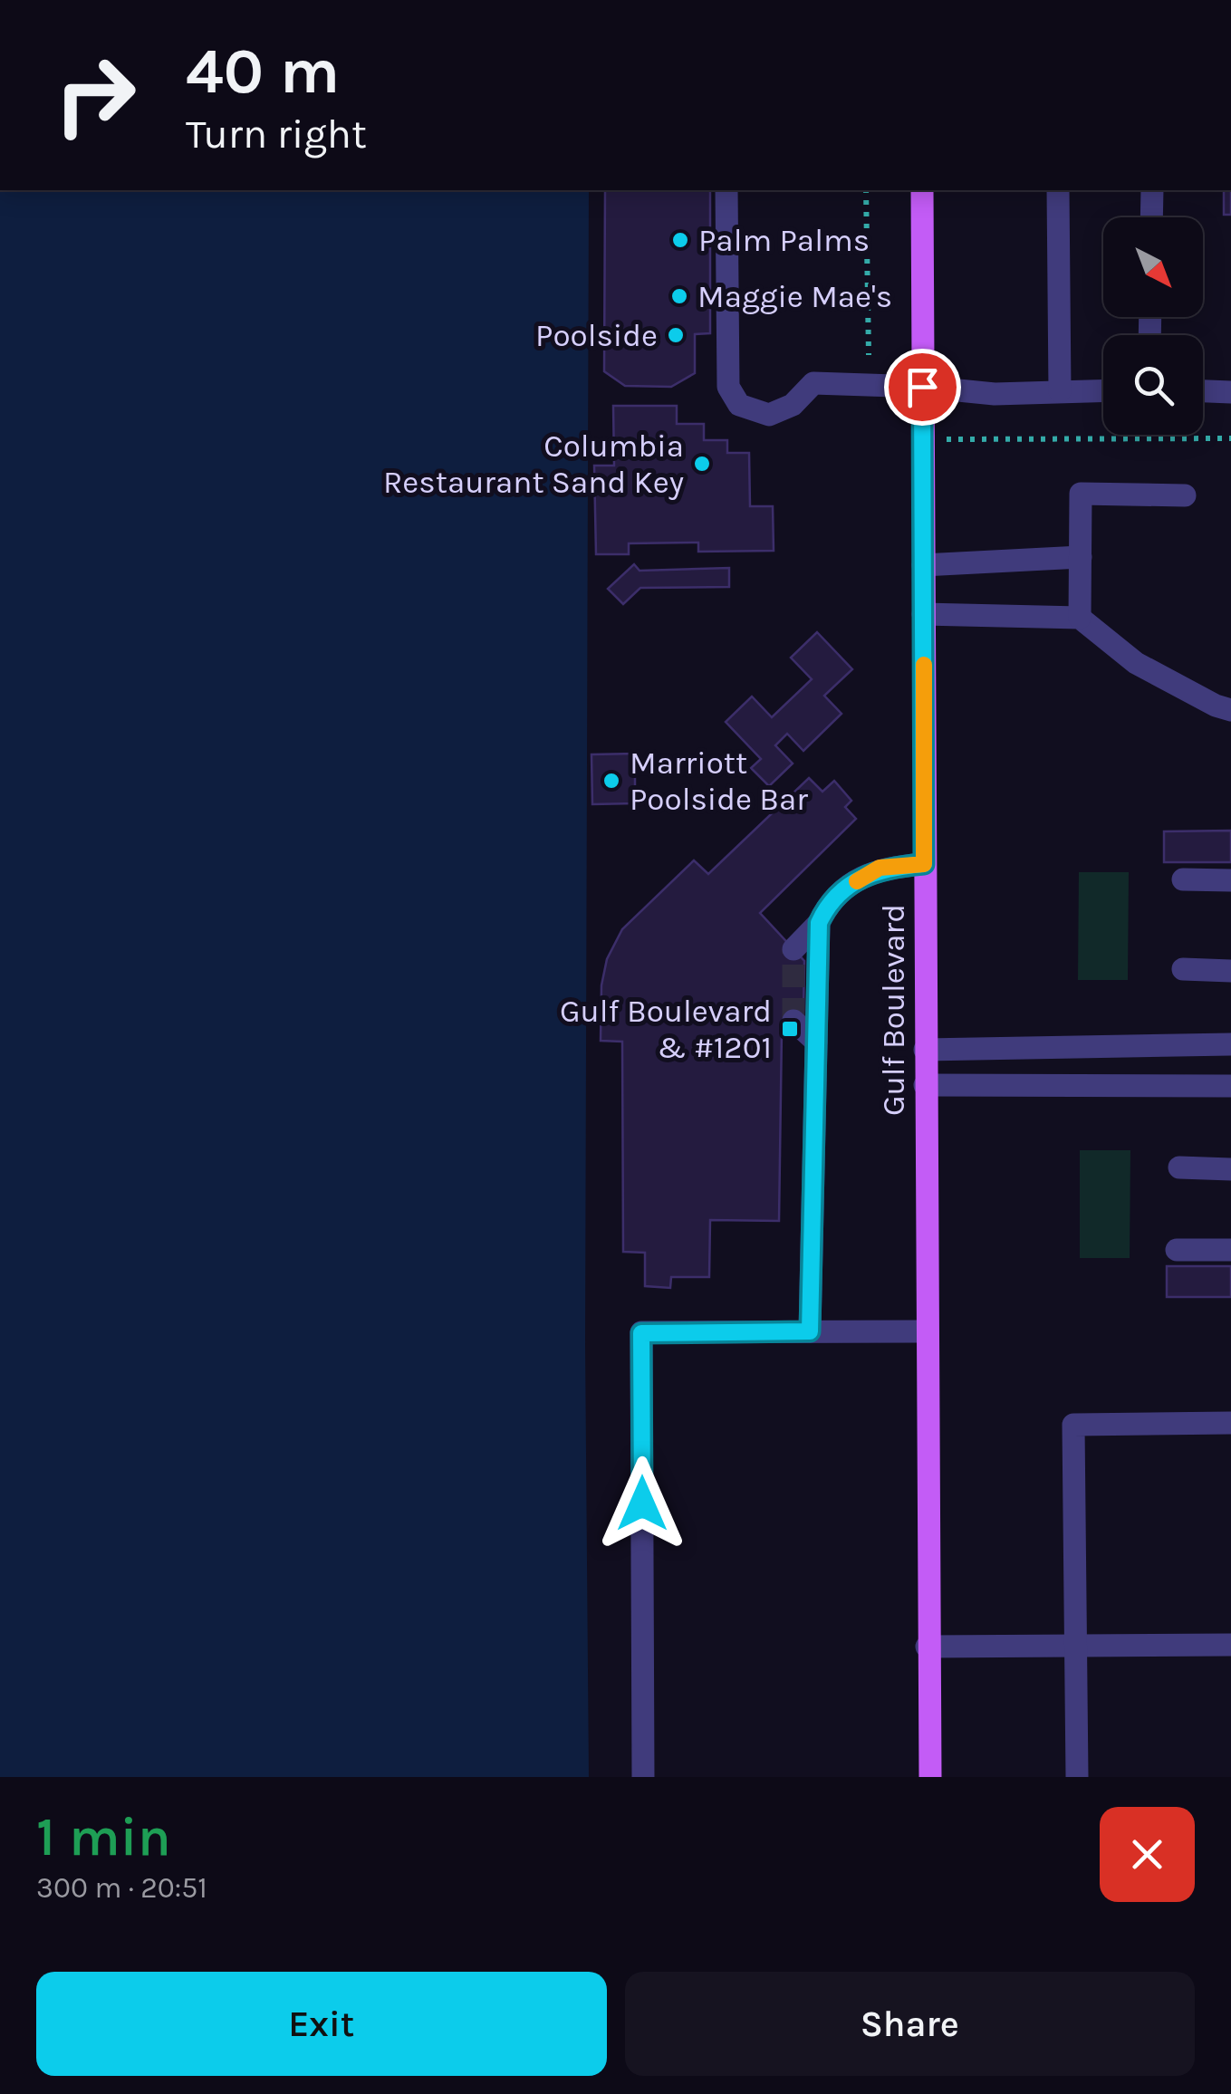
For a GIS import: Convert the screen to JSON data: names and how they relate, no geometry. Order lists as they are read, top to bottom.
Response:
{
  "streets": {
    "main road": ["Gulf Boulevard"]
  },
  "places": {
    "other": [
      "Palm Palms",
      "Maggie Mae's",
      "Poolside",
      "Columbia Restaurant Sand Key",
      "Marriott Poolside Bar"
    ],
    "transit": ["Gulf Boulevard & #1201"]
  },
  "north": "bottom right",
  "page": {
    "turn": ["40 m", "Turn right"],
    "heading": ["1 min", "300 m · 20:51"],
    "buttons": ["Exit", "Share"]
  }
}
